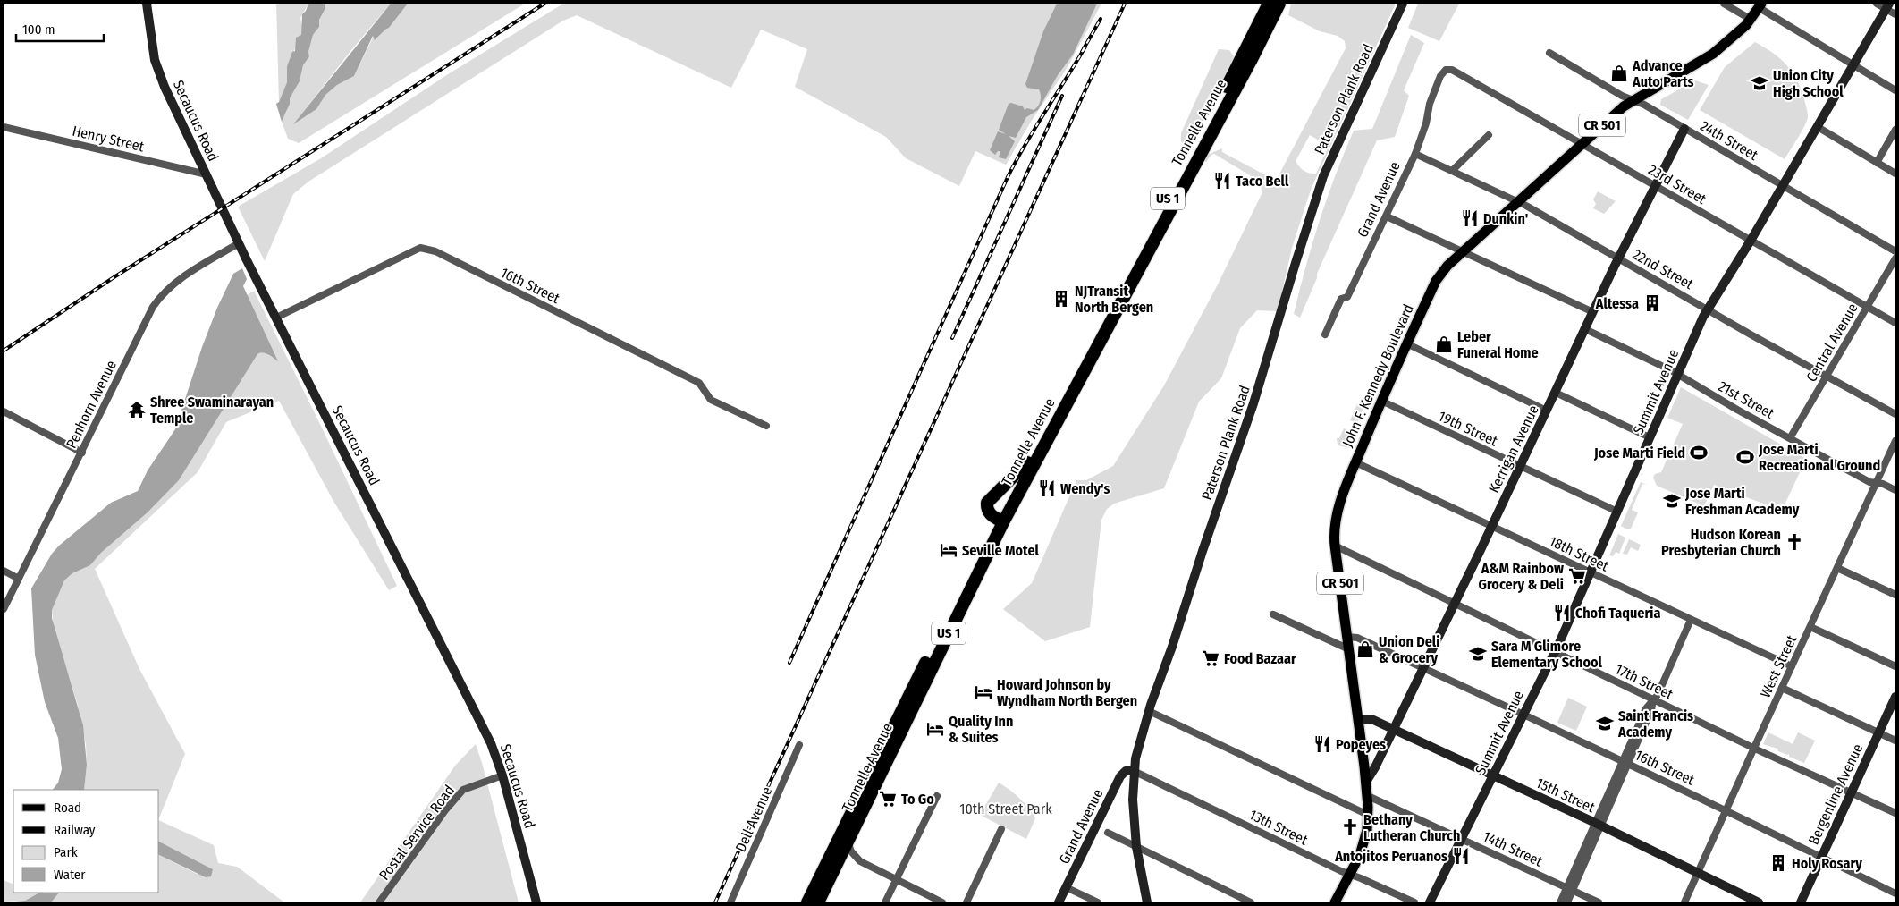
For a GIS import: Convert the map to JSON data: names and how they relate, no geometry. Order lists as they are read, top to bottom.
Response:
{
  "streets": {
    "highway": ["Tonnelle Avenue", "US 1"],
    "main road": ["CR 501", "John F. Kennedy Boulevard"],
    "street": [
      "Paterson Plank Road",
      "Secaucus Road",
      "Henry Street",
      "24th Street",
      "23rd Street",
      "Grand Avenue",
      "22nd Street",
      "16th Street",
      "Central Avenue",
      "Summit Avenue",
      "21st Street",
      "Penhorn Avenue",
      "19th Street",
      "Kerrigan Avenue",
      "18th Street",
      "West Street",
      "17th Street",
      "Bergenline Avenue",
      "15th Street",
      "Dell Avenue",
      "13th Street",
      "Postal Service Road",
      "14th Street"
    ]
  },
  "crossings": [
    ["Paterson Plank Road", "Grand Avenue"],
    ["Paterson Plank Road", "13th Street"],
    ["Secaucus Road", "Henry Street"],
    ["Secaucus Road", "16th Street"],
    ["Secaucus Road", "Penhorn Avenue"],
    ["Secaucus Road", "Postal Service Road"],
    ["24th Street", "John F. Kennedy Boulevard"],
    ["24th Street", "Summit Avenue"],
    ["24th Street", "Kerrigan Avenue"],
    ["23rd Street", "Grand Avenue"],
    ["23rd Street", "Central Avenue"],
    ["23rd Street", "John F. Kennedy Boulevard"],
    ["23rd Street", "Summit Avenue"],
    ["23rd Street", "Kerrigan Avenue"],
    ["Grand Avenue", "22nd Street"],
    ["Grand Avenue", "13th Street"],
    ["22nd Street", "Central Avenue"],
    ["22nd Street", "John F. Kennedy Boulevard"],
    ["22nd Street", "Summit Avenue"],
    ["22nd Street", "Kerrigan Avenue"],
    ["16th Street", "John F. Kennedy Boulevard"],
    ["16th Street", "Summit Avenue"],
    ["16th Street", "Kerrigan Avenue"],
    ["16th Street", "West Street"],
    ["16th Street", "Bergenline Avenue"],
    ["Central Avenue", "21st Street"],
    ["John F. Kennedy Boulevard", "19th Street"],
    ["John F. Kennedy Boulevard", "Kerrigan Avenue"],
    ["John F. Kennedy Boulevard", "18th Street"],
    ["John F. Kennedy Boulevard", "17th Street"],
    ["John F. Kennedy Boulevard", "15th Street"],
    ["John F. Kennedy Boulevard", "13th Street"],
    ["John F. Kennedy Boulevard", "14th Street"],
    ["Summit Avenue", "21st Street"],
    ["Summit Avenue", "19th Street"],
    ["Summit Avenue", "18th Street"],
    ["Summit Avenue", "17th Street"],
    ["Summit Avenue", "15th Street"],
    ["Summit Avenue", "14th Street"],
    ["21st Street", "Kerrigan Avenue"],
    ["21st Street", "West Street"],
    ["19th Street", "Kerrigan Avenue"],
    ["Kerrigan Avenue", "18th Street"],
    ["Kerrigan Avenue", "17th Street"],
    ["Kerrigan Avenue", "15th Street"],
    ["18th Street", "West Street"],
    ["West Street", "17th Street"],
    ["West Street", "15th Street"],
    ["17th Street", "Bergenline Avenue"]
  ],
  "parks": ["10th Street Park"],
  "places": {
    "shop": ["Advance Auto Parts", "Leber Funeral Home", "Union Deli & Grocery"],
    "school or university": [
      "Union City High School",
      "Jose Marti Freshman Academy",
      "Sara M Glimore Elementary School",
      "Saint Francis Academy"
    ],
    "restaurant": [
      "Taco Bell",
      "Dunkin'",
      "Wendy's",
      "Chofi Taqueria",
      "Popeyes",
      "Antojitos Peruanos"
    ],
    "building": ["NJTransit North Bergen", "Altessa", "Holy Rosary"],
    "temple": ["Shree Swaminarayan Temple"],
    "sports": ["Jose Marti Field", "Jose Marti Recreational Ground"],
    "church": ["Hudson Korean Presbyterian Church", "Bethany Lutheran Church"],
    "hotel": ["Seville Motel", "Howard Johnson by Wyndham North Bergen", "Quality Inn & Suites"],
    "supermarket": ["A&M Rainbow Grocery & Deli", "Food Bazaar", "To Go"]
  },
  "legend": [
    "Road",
    "Railway",
    "Park",
    "Water"
  ],
  "scale_bar": "100 m"
}
